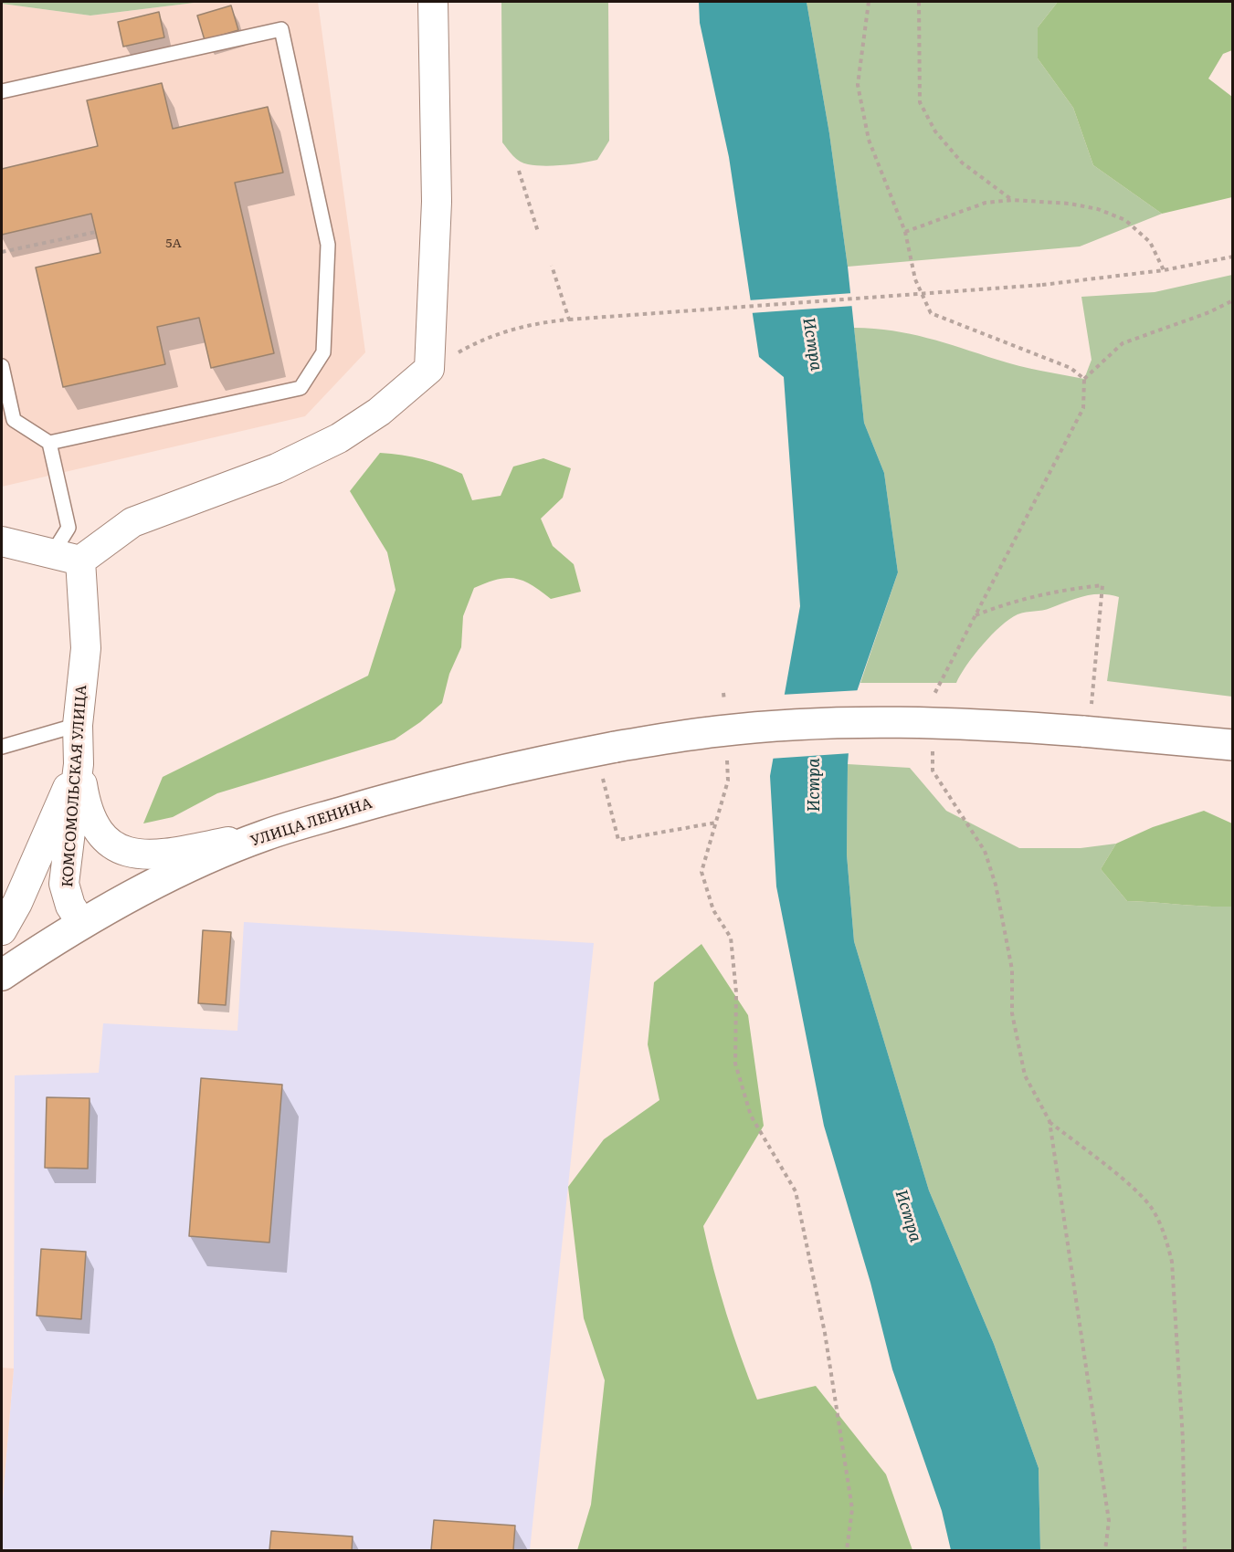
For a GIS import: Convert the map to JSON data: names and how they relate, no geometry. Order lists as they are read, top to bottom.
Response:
{
  "streets": {
    "main road": ["УЛИЦА ЛЕНИНА"],
    "street": ["КОМСОМОЛЬСКАЯ УЛИЦА"]
  },
  "crossings": [
    ["КОМСОМОЛЬСКАЯ УЛИЦА", "УЛИЦА ЛЕНИНА"]
  ],
  "water": ["Истра"],
  "house_numbers": ["5А"]
}
